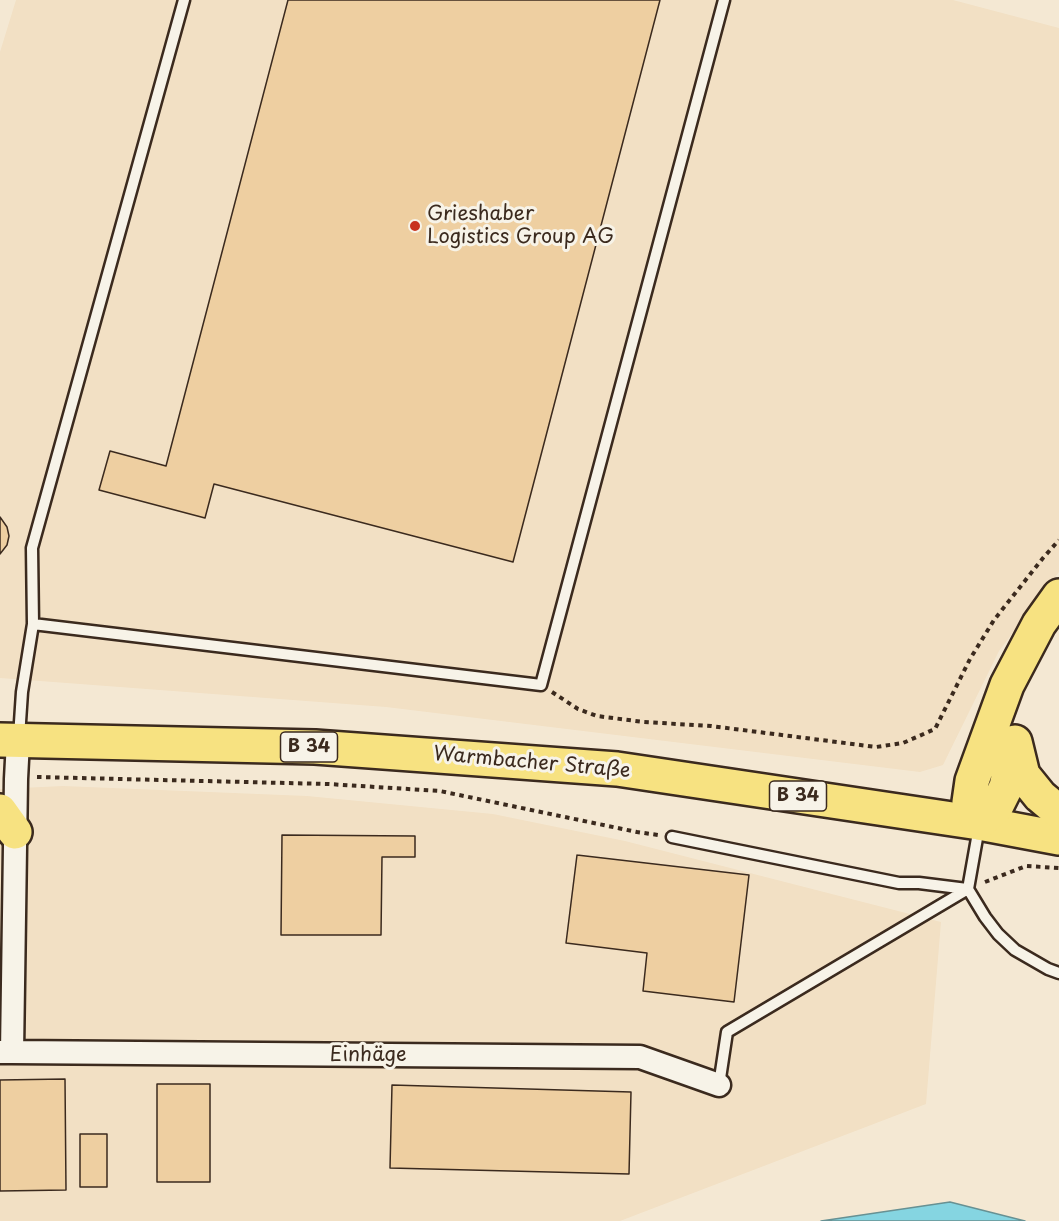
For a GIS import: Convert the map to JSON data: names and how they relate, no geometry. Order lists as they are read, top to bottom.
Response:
{
  "streets": {
    "main road": ["B 34", "Warmbacher Straße"],
    "street": ["Einhäge"]
  },
  "crossings": [
    ["Warmbacher Straße", "Einhäge"]
  ],
  "places": ["Grieshaber Logistics Group AG"]
}
